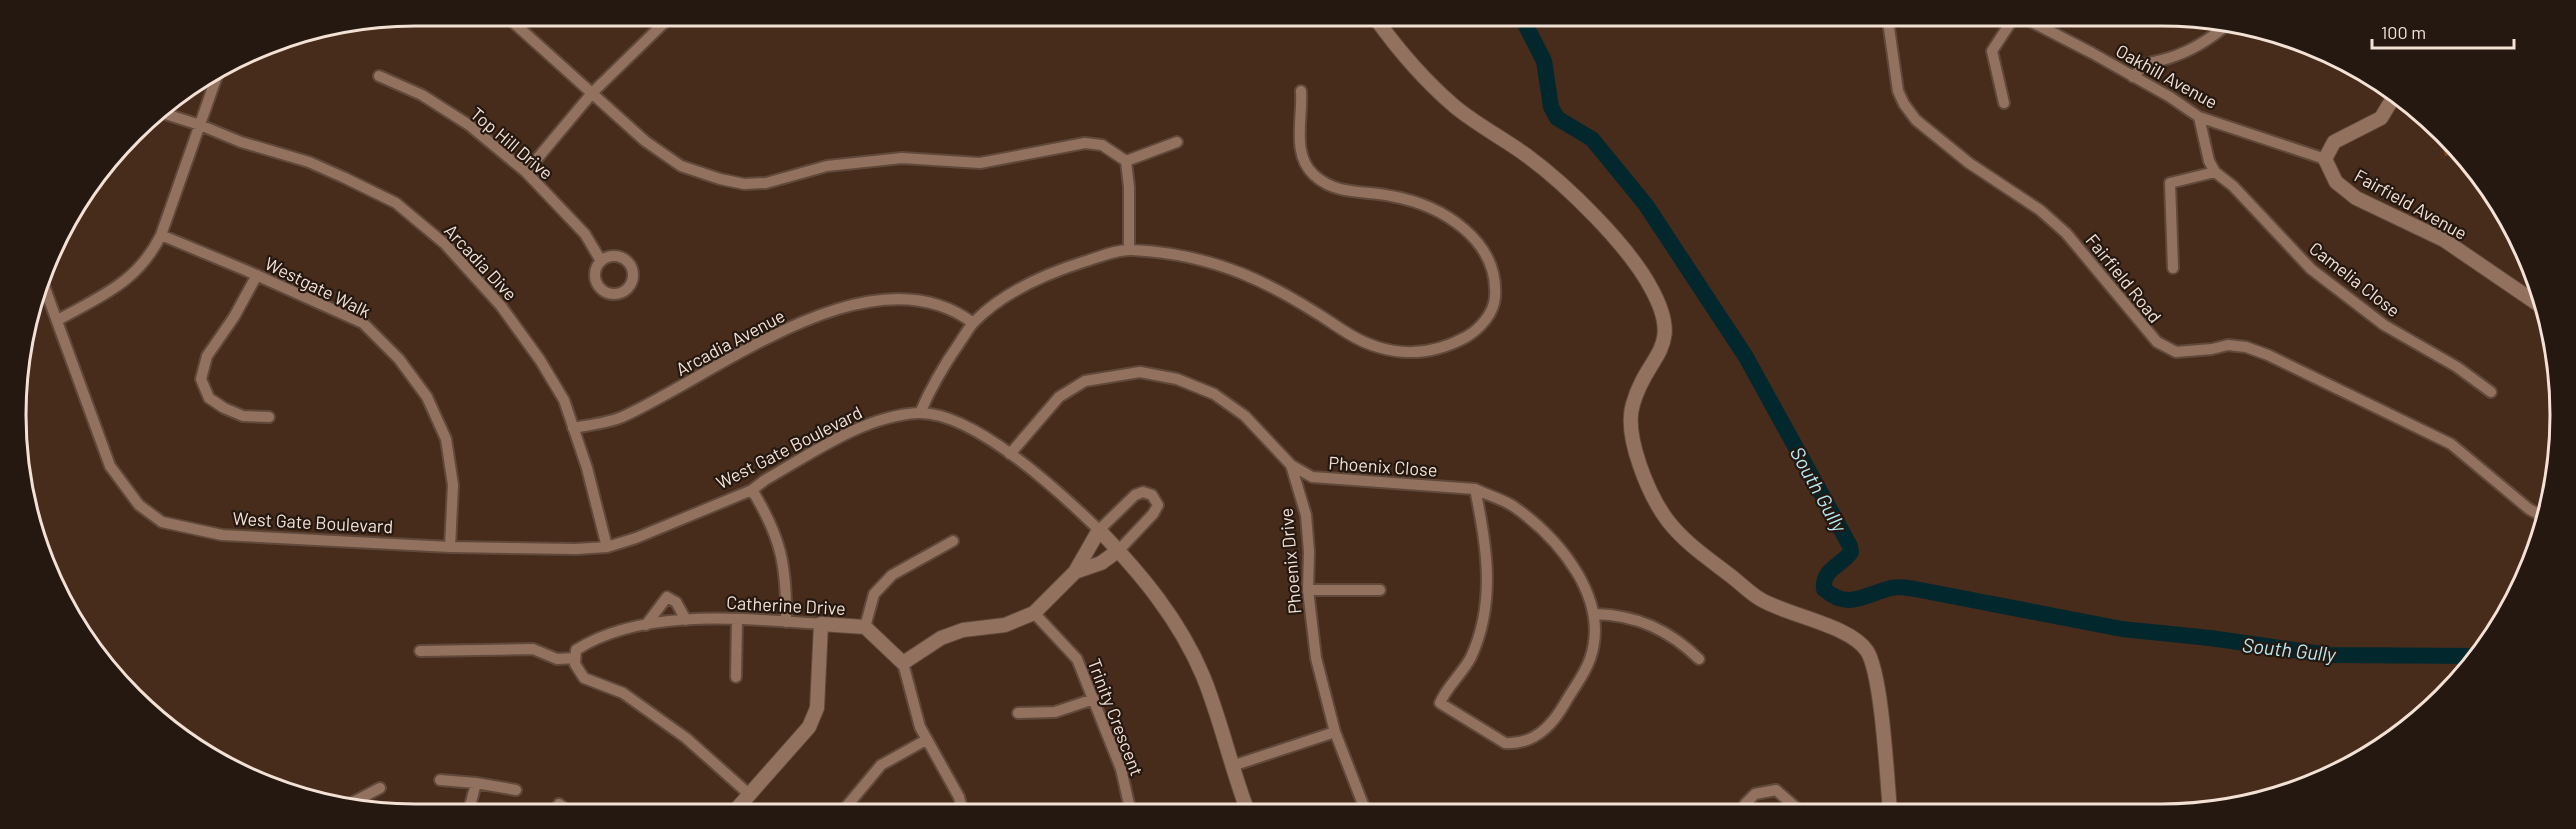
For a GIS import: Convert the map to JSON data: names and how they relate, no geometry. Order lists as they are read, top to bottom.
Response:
{
  "streets": {
    "street": [
      "Oakhill Avenue",
      "Top Hill Drive",
      "Fairfield Avenue",
      "Arcadia Dive",
      "Fairfield Road",
      "Camelia Close",
      "Westgate Walk",
      "Arcadia Avenue",
      "West Gate Boulevard",
      "Phoenix Close",
      "Phoenix Drive",
      "Catherine Drive",
      "Trinity Crescent"
    ]
  },
  "crossings": [
    ["Oakhill Avenue", "Fairfield Avenue"],
    ["Arcadia Dive", "Arcadia Avenue"],
    ["Arcadia Dive", "West Gate Boulevard"],
    ["Westgate Walk", "West Gate Boulevard"],
    ["West Gate Boulevard", "Phoenix Drive"],
    ["Phoenix Close", "Phoenix Drive"]
  ],
  "water": ["South Gully"],
  "scale_bar": "100 m"
}
